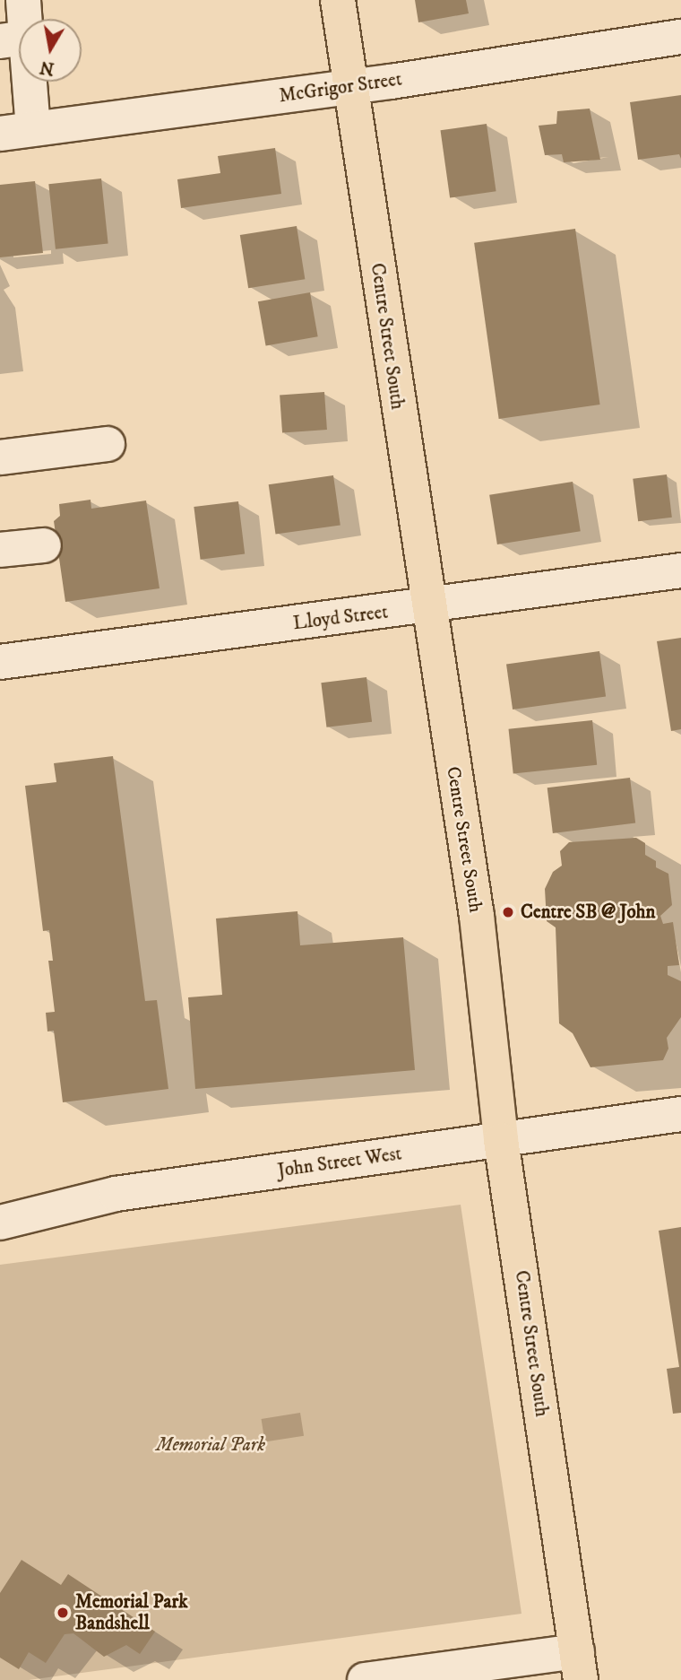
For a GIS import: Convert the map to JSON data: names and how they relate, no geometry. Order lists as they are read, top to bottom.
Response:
{
  "streets": {
    "main road": ["Centre Street South"],
    "street": ["McGrigor Street", "Lloyd Street", "John Street West"]
  },
  "crossings": [
    ["McGrigor Street", "Centre Street South"],
    ["Centre Street South", "Lloyd Street"],
    ["Centre Street South", "John Street West"]
  ],
  "parks": ["Memorial Park"],
  "places": ["Centre SB @ John", "Memorial Park Bandshell"],
  "north": "bottom"
}
